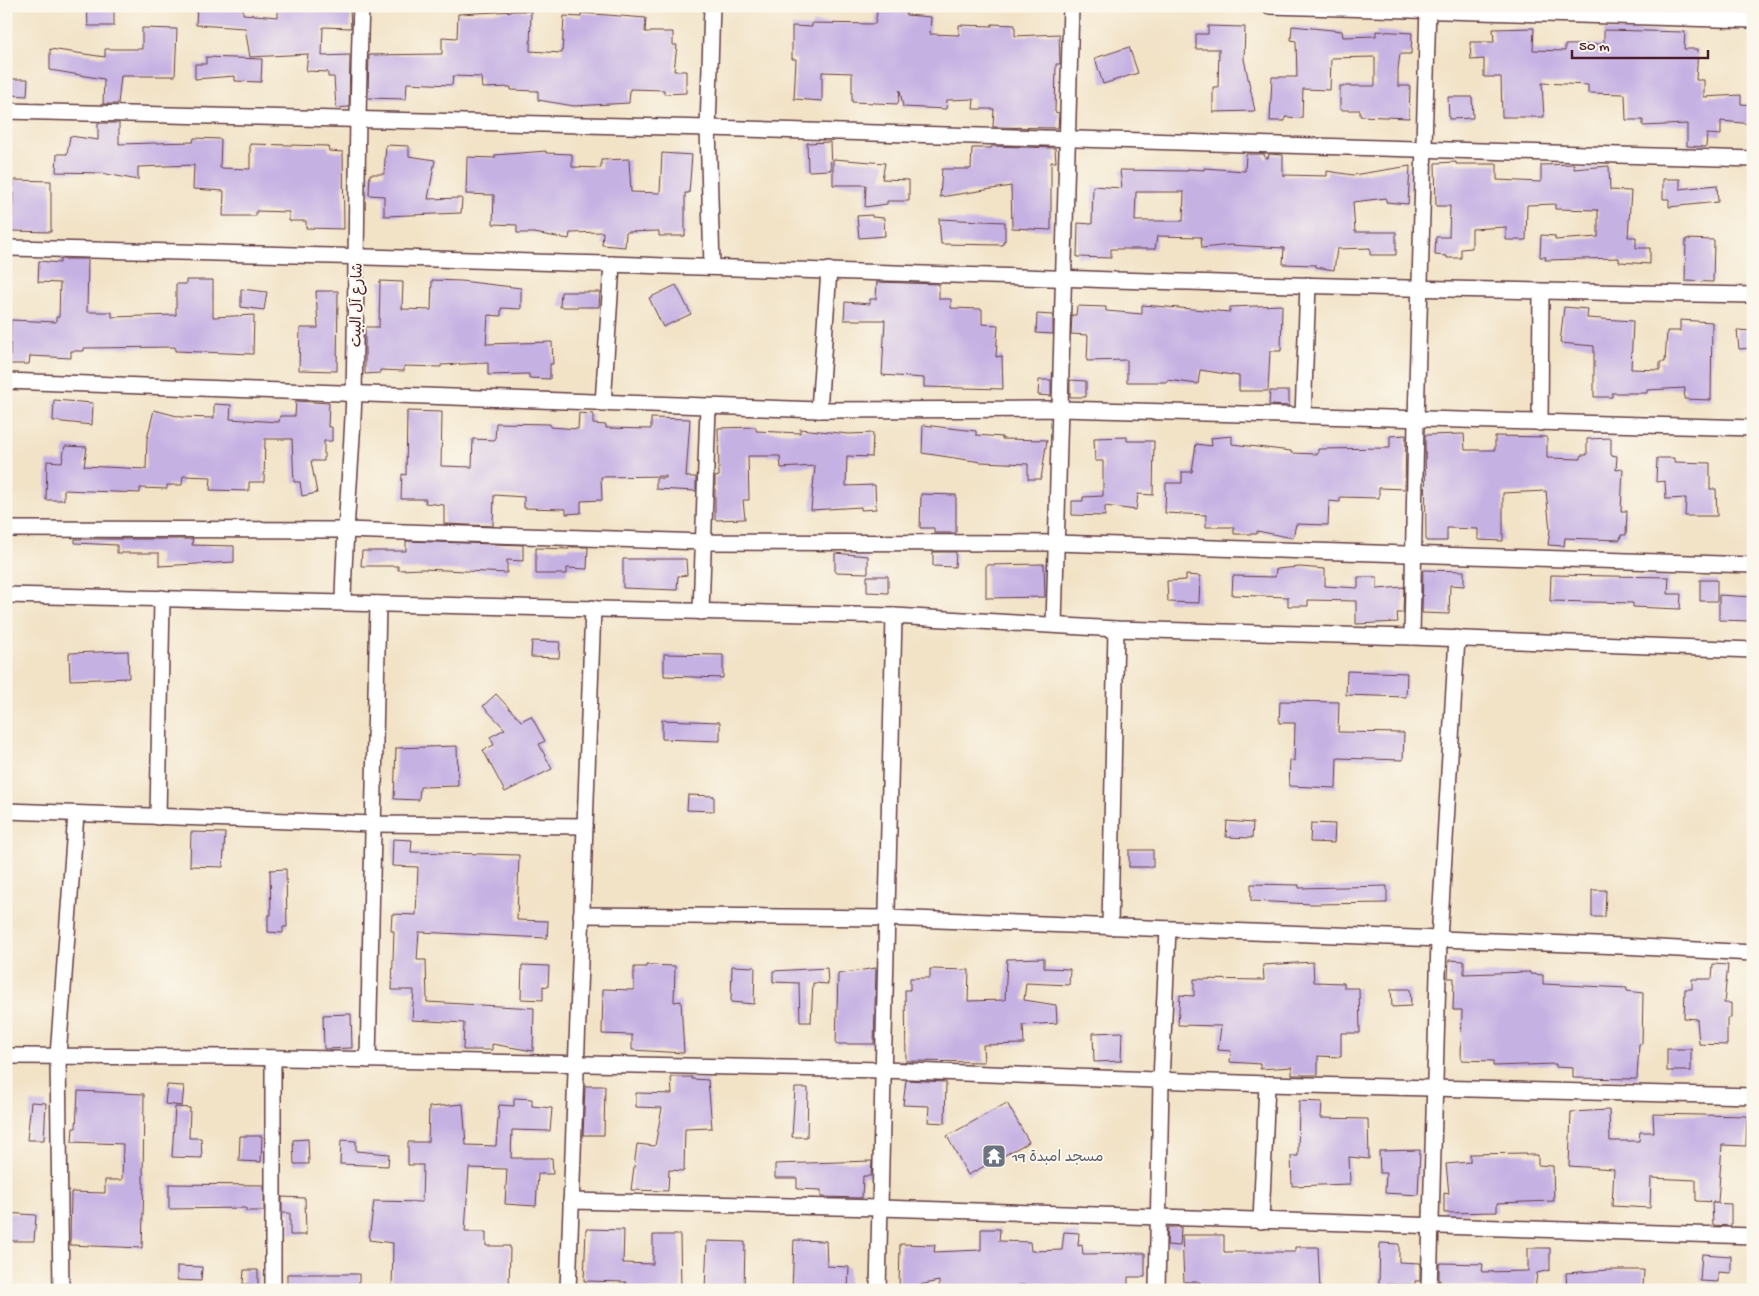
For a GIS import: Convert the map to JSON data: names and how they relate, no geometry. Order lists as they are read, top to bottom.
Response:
{
  "streets": {
    "street": ["شارع آل البيت"]
  },
  "places": {
    "temple": ["مسجد امبدة 19"]
  },
  "scale_bar": "50 m"
}
